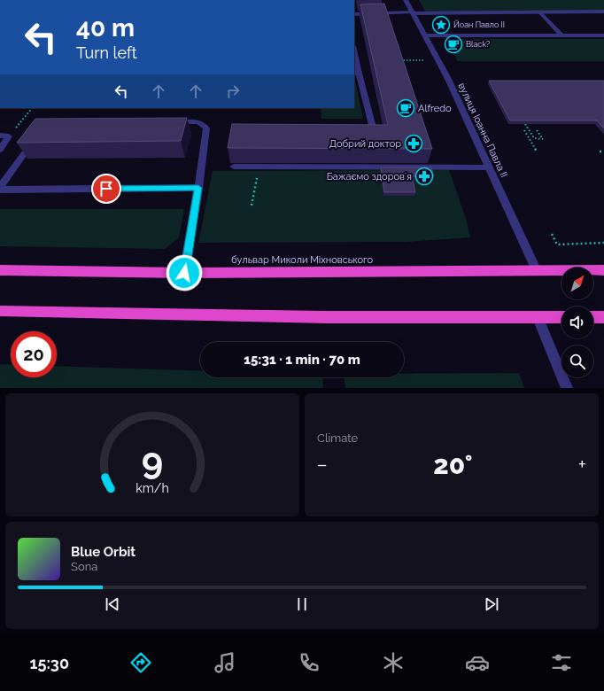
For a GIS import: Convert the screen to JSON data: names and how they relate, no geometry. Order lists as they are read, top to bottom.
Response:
{
  "streets": {
    "highway": ["бульвар Миколи Міхновського"],
    "street": ["вулиця Іоанна Павла II"]
  },
  "crossings": [
    ["вулиця Іоанна Павла II", "бульвар Миколи Міхновського"]
  ],
  "places": {
    "place": ["Йоан Павло II"],
    "cafe": ["Black?", "Alfredo"],
    "pharmacy": ["Добрий доктор", "Бажаємо здоровʼя"]
  },
  "north": "top right",
  "page": {
    "turn": ["40 m", "Turn left"],
    "limit": "20",
    "trip": "15:31 · 1 min · 70 m",
    "tile": "Climate",
    "heat": ["−", "20°", "+"],
    "song": ["Blue Orbit", "Sona"],
    "tabs": "15:30",
    "gauge": ["9", "km/h"]
  }
}
